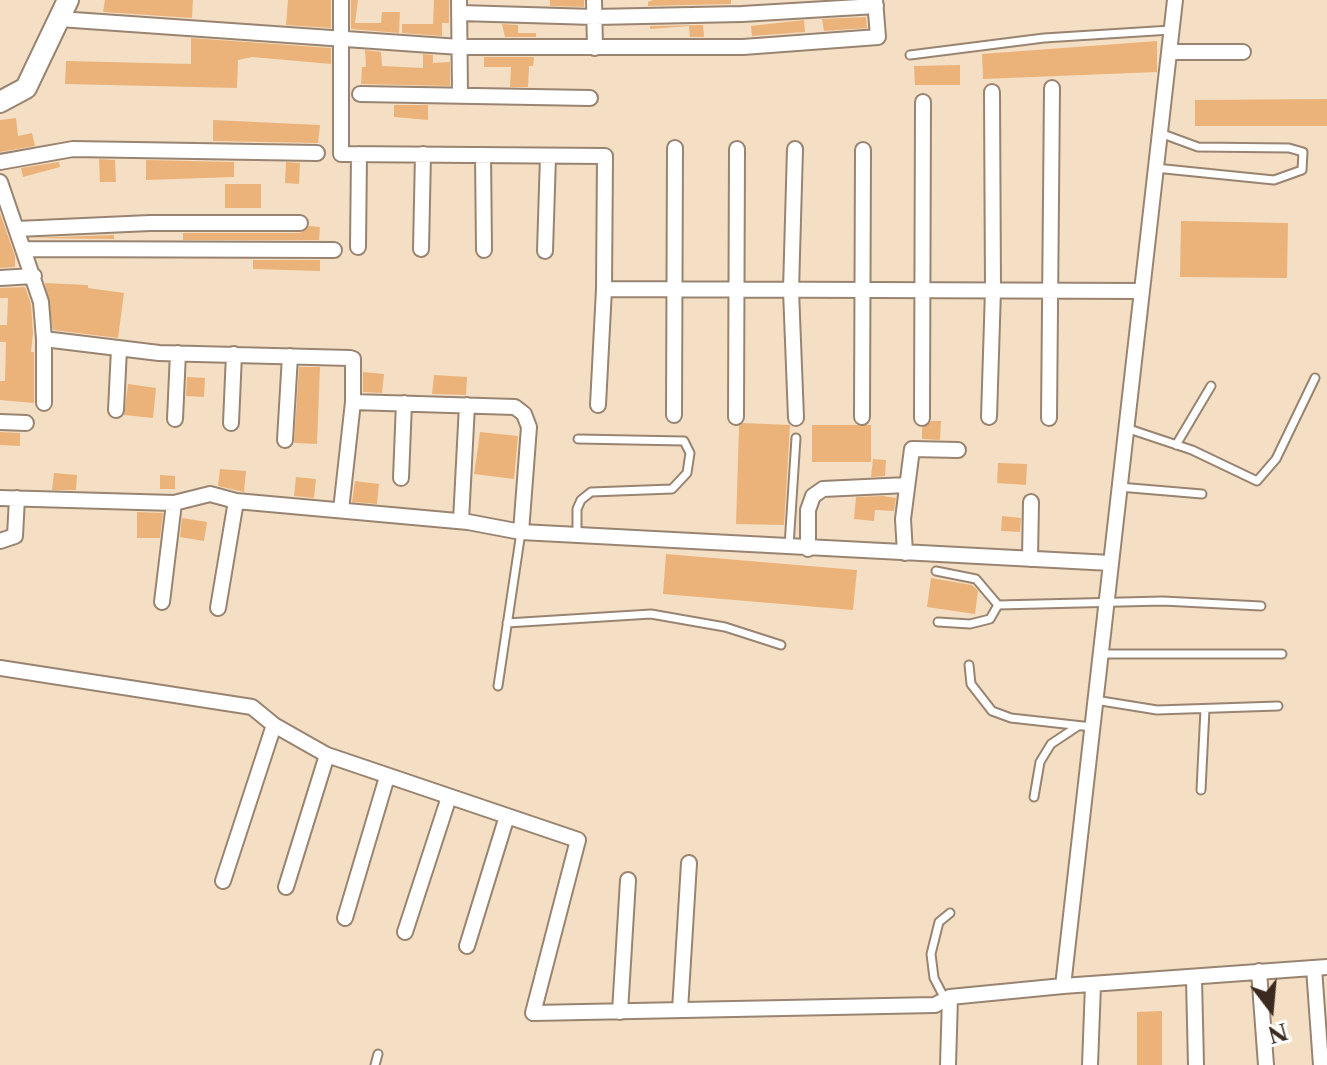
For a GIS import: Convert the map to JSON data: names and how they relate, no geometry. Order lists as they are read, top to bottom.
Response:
{
  "north": "bottom"
}
